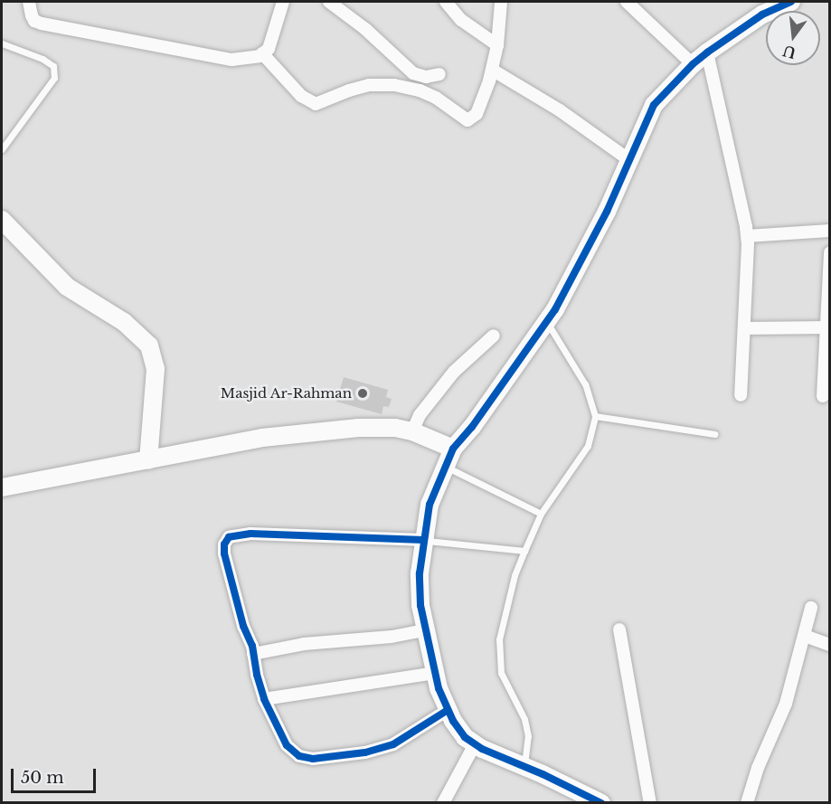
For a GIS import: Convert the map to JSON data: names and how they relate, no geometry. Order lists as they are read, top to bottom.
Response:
{
  "places": ["Masjid Ar-Rahman"],
  "scale_bar": "50 m",
  "north": "bottom"
}
